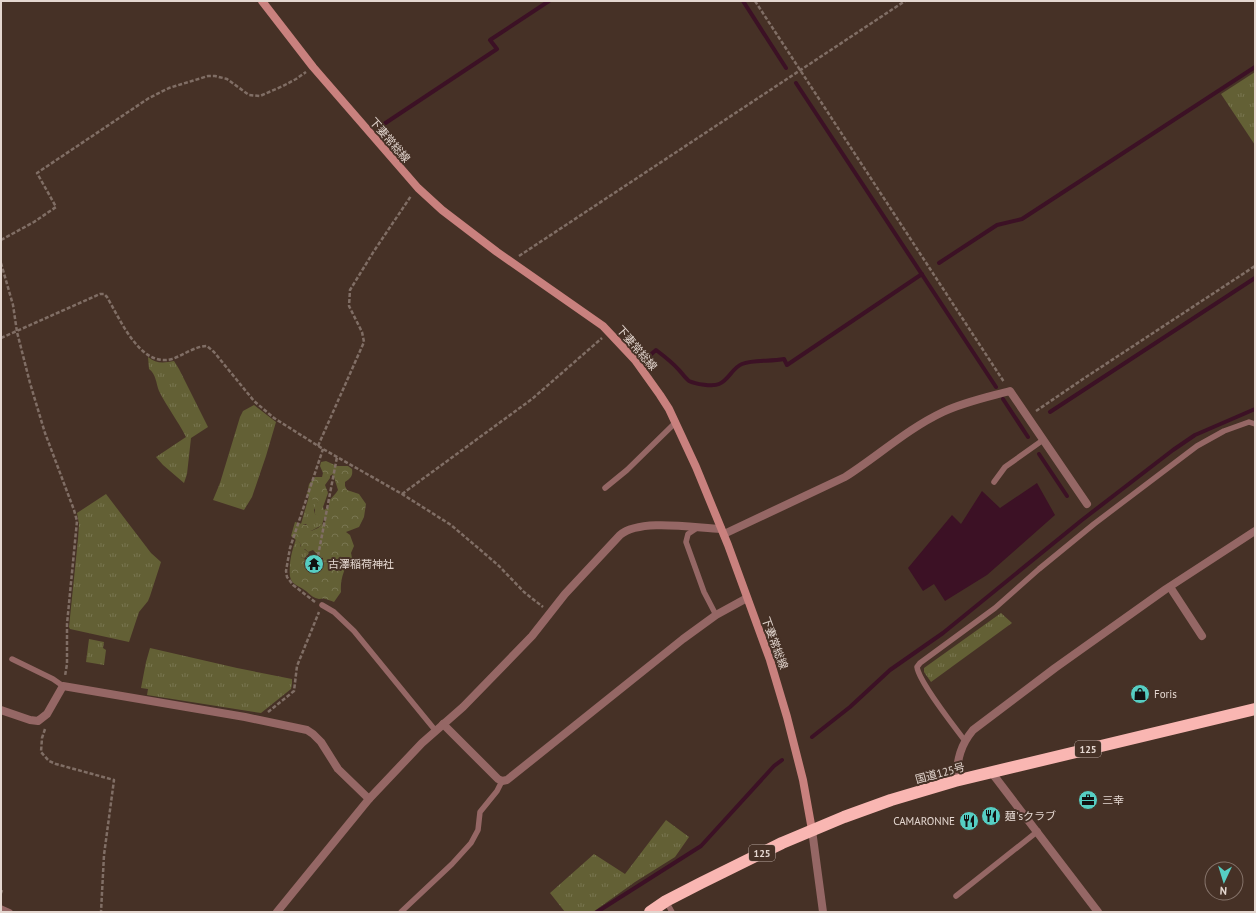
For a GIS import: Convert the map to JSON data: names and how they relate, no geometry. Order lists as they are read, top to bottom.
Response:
{
  "streets": {
    "highway": ["125", "国道125号"],
    "main road": ["下妻常総線"]
  },
  "crossings": [
    ["下妻常総線", "国道125号"]
  ],
  "places": {
    "temple": ["古澤稲荷神社"],
    "shop": ["Foris"],
    "office": ["三幸"],
    "restaurant": ["麺'sクラブ", "CAMARONNE"]
  },
  "north": "bottom"
}
